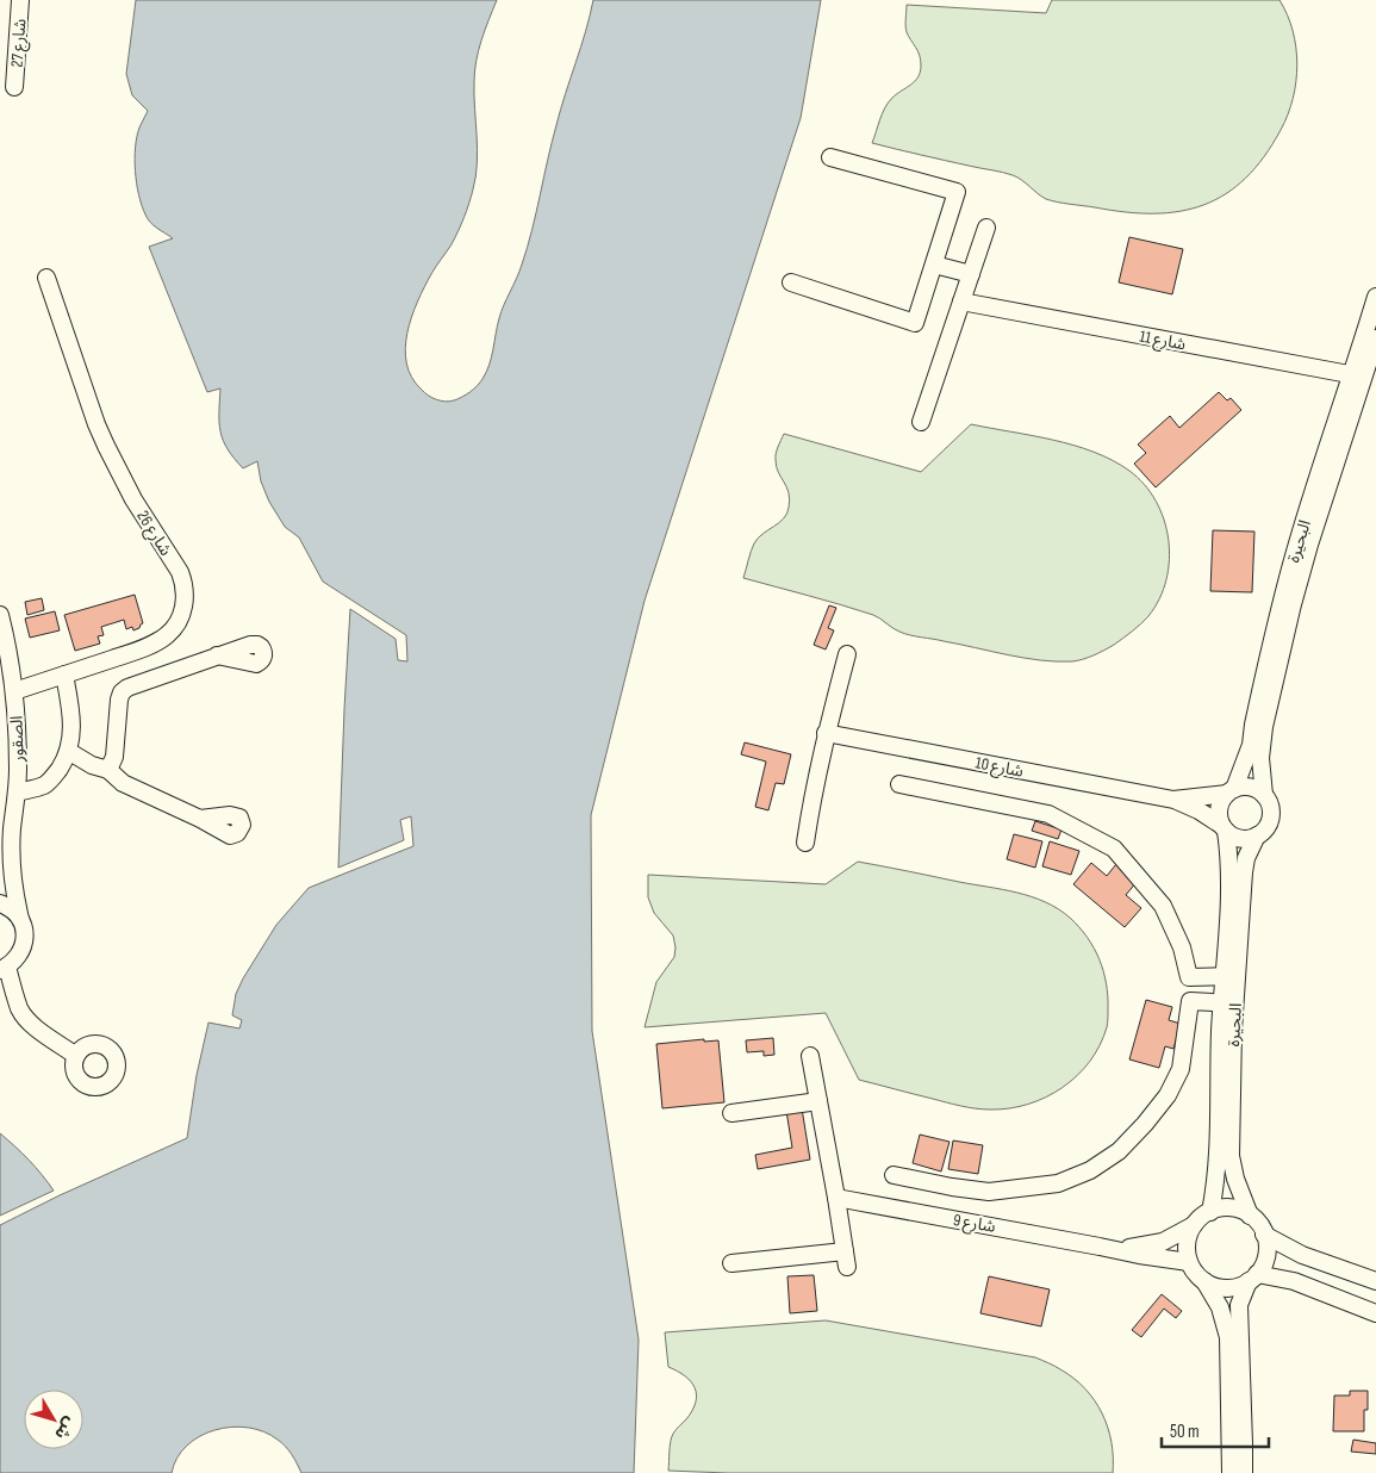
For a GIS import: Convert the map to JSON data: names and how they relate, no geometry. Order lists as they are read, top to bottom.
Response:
{
  "streets": {
    "street": [
      "شارع 27",
      "شارع 11",
      "شارع 26",
      "البحيرة",
      "الصقور",
      "شارع 10",
      "شارع 9"
    ]
  },
  "crossings": [
    ["شارع 11", "البحيرة"],
    ["شارع 26", "الصقور"],
    ["البحيرة", "شارع 10"],
    ["البحيرة", "شارع 9"]
  ],
  "scale_bar": "50 m",
  "north": "bottom right"
}
